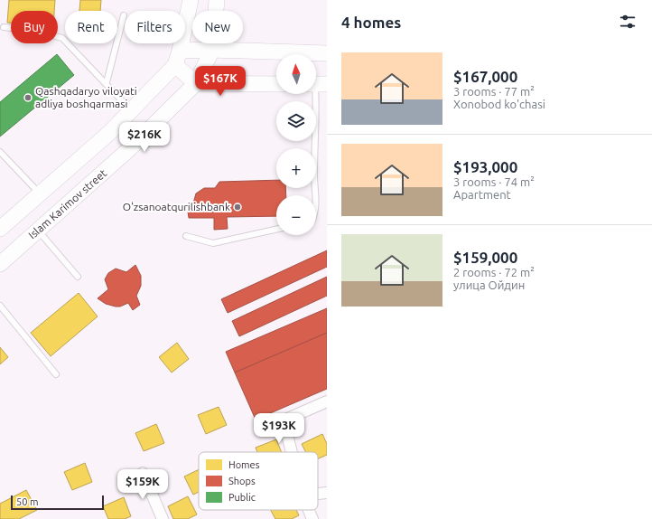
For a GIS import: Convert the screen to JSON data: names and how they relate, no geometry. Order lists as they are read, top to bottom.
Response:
{
  "streets": {
    "main road": ["Islam Karimov street"]
  },
  "places": ["Qashqadaryo viloyati adliya boshqarmasi", "Oʻzsanoatqurilishbank"],
  "legend": ["Homes", "Shops", "Public"],
  "scale_bar": "50 m",
  "north": "top",
  "page": {
    "heading": "4 homes",
    "chip": [
      "Buy",
      "Rent",
      "Filters",
      "New"
    ],
    "list": [
      {
        "name": "$167,000",
        "note": "3 rooms · 77 m² · Xonobod ko'chasi"
      },
      {
        "name": "$193,000",
        "note": "3 rooms · 74 m² · Apartment"
      },
      {
        "name": "$159,000",
        "note": "2 rooms · 72 m² · улица Ойдин"
      }
    ],
    "map_buttons": ["+", "−"],
    "price": [
      "$167K",
      "$216K",
      "$193K",
      "$159K"
    ],
    "scale": "50 m"
  }
}
